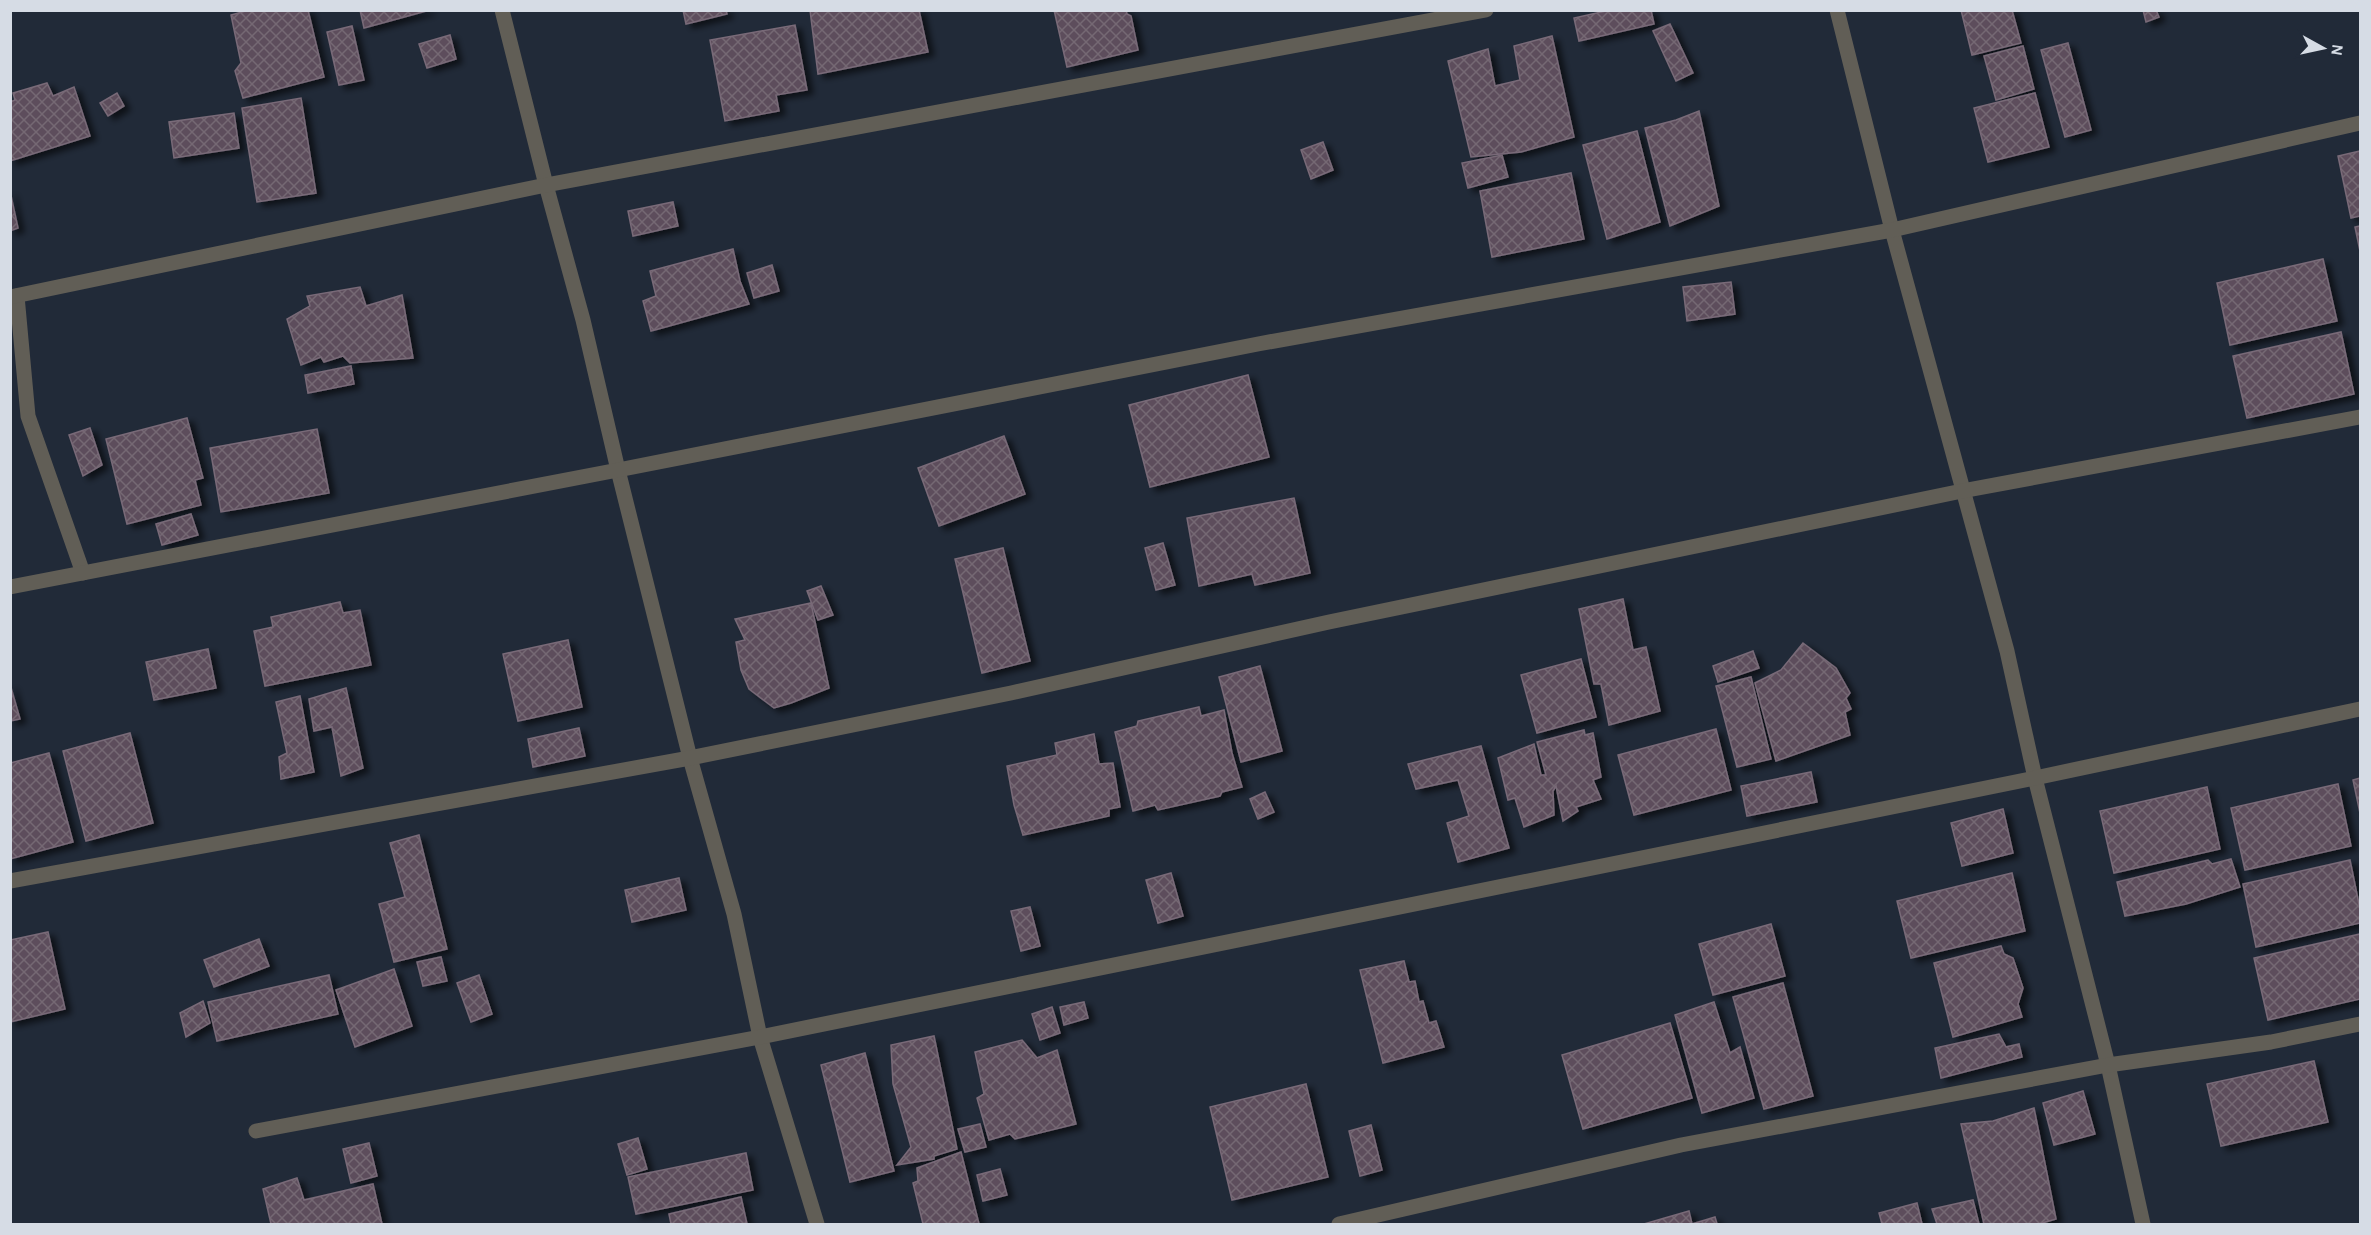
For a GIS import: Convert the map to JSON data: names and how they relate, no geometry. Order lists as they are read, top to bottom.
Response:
{
  "north": "right"
}
